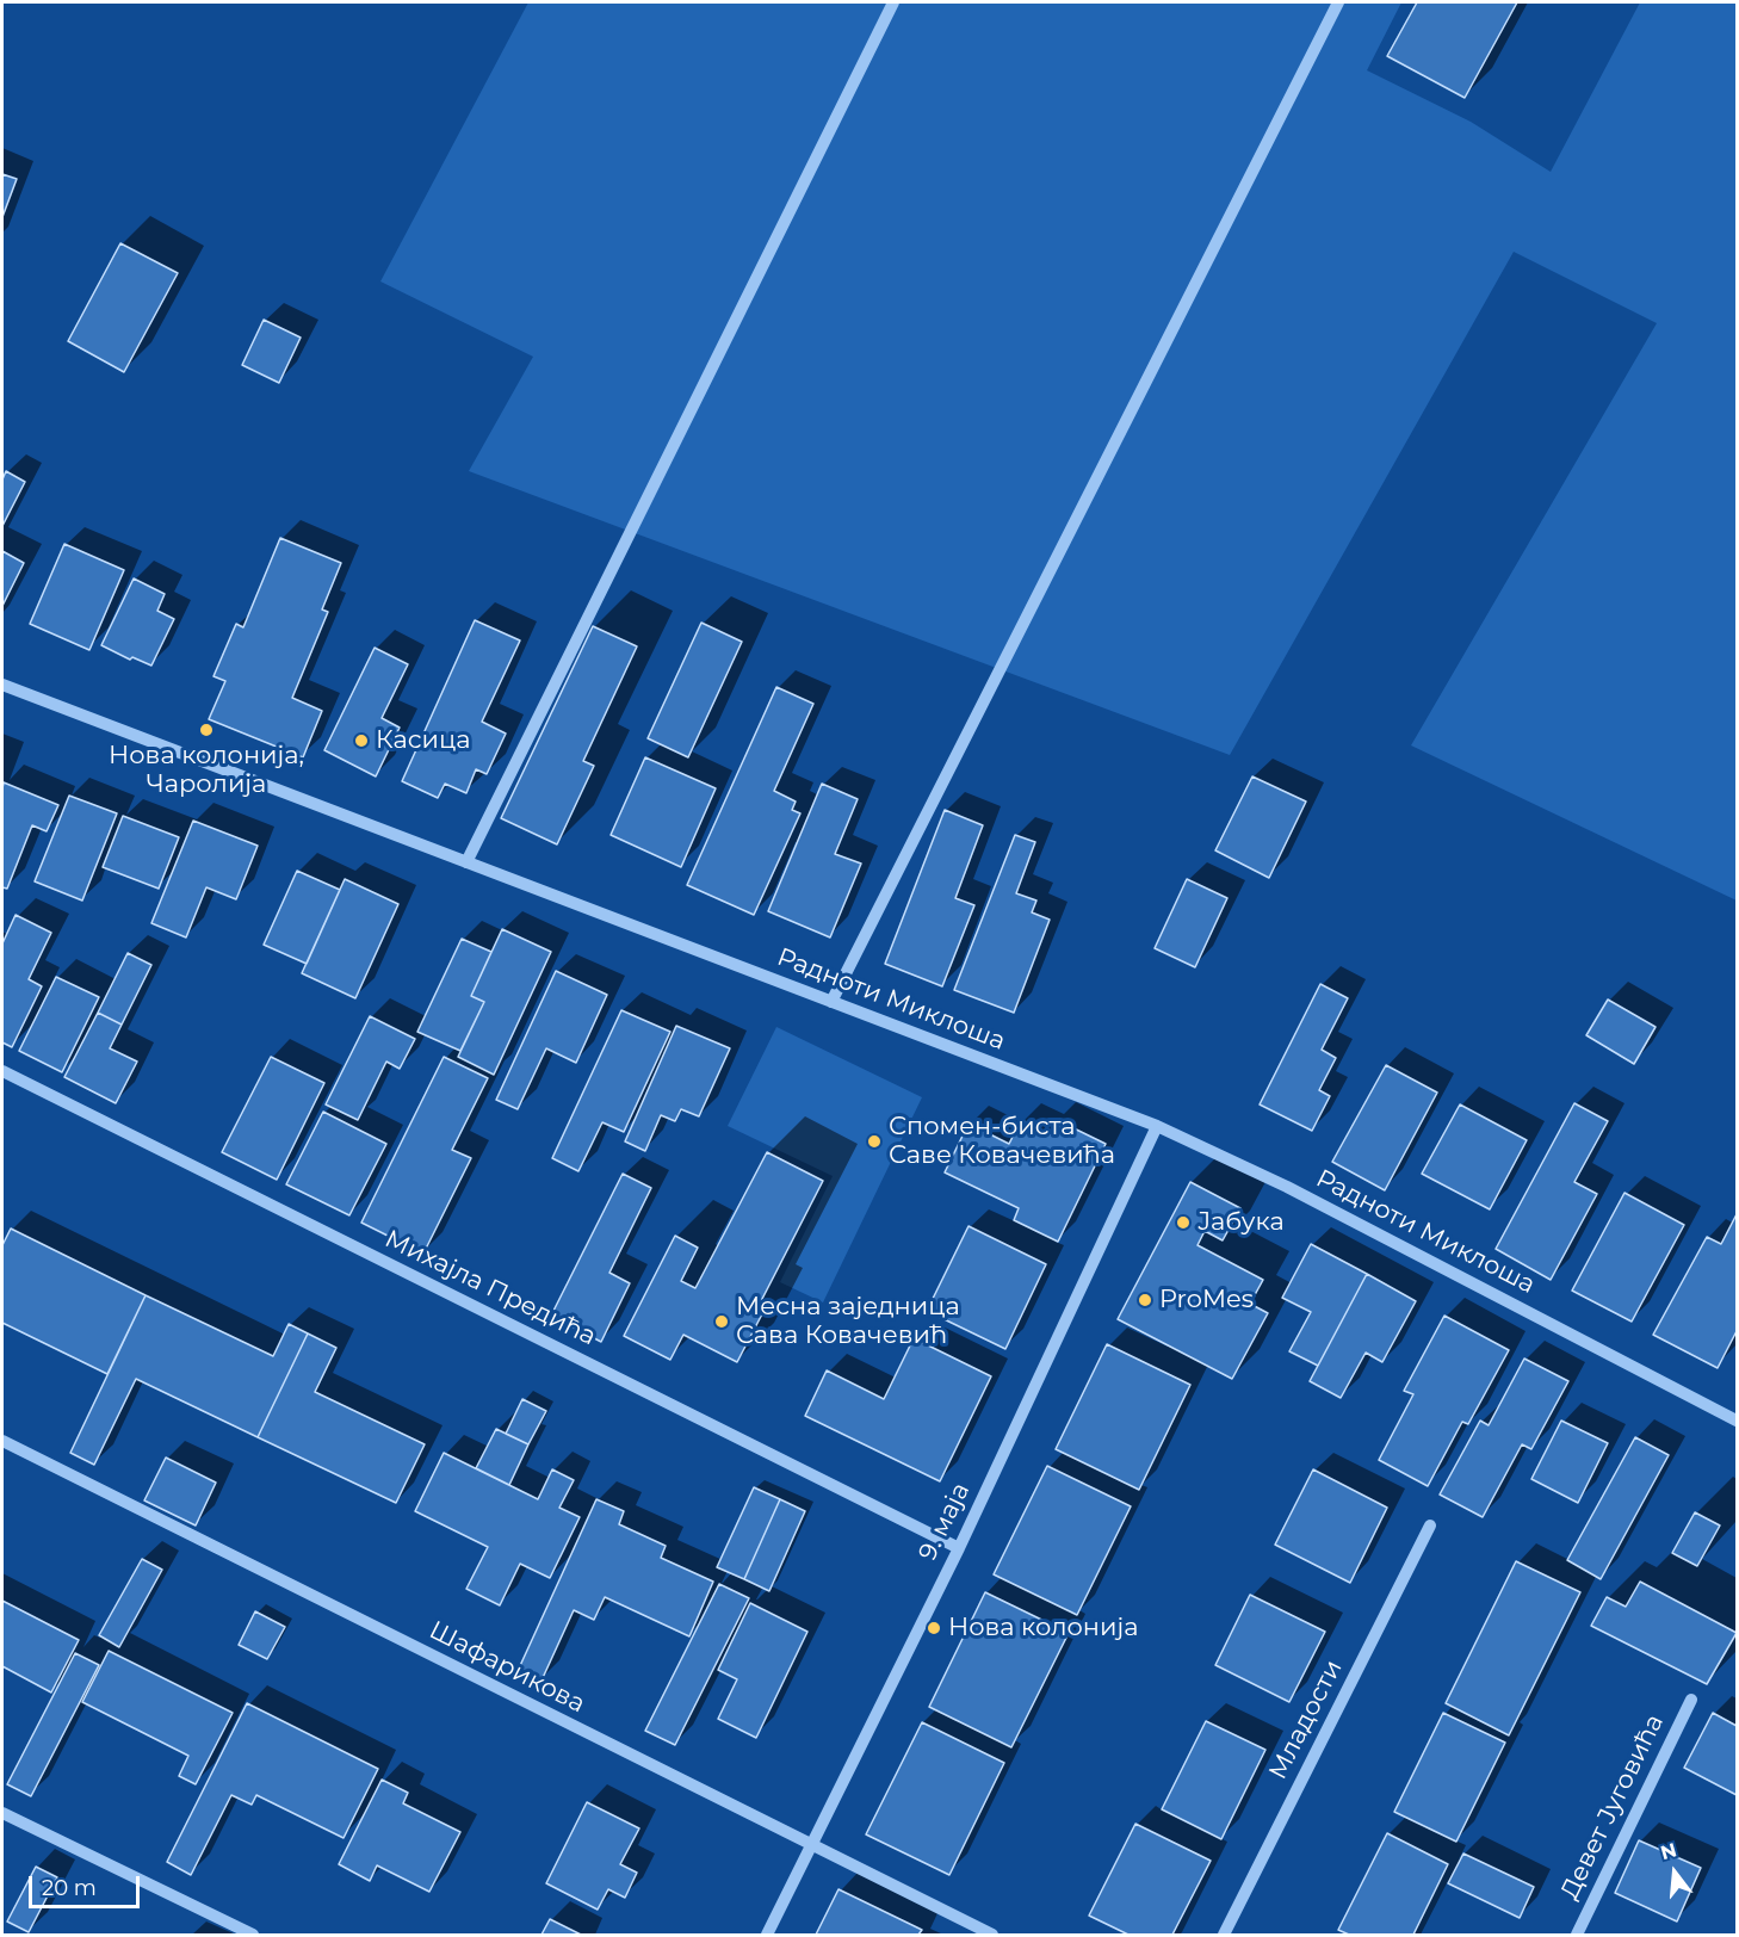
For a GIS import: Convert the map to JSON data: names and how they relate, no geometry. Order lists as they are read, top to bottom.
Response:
{
  "streets": {
    "street": [
      "Радноти Миклоша",
      "Михајла Предића",
      "9. маја",
      "Шафарикова",
      "Младости",
      "Девет Југовића"
    ]
  },
  "crossings": [
    ["Радноти Миклоша", "9. маја"],
    ["Михајла Предића", "9. маја"],
    ["9. маја", "Шафарикова"]
  ],
  "places": [
    "Нова колонија, Чаролија",
    "Касица",
    "Спомен-биста Саве Ковачевића",
    "Јабука",
    "ProMes",
    "Месна заједница Сава Ковачевић",
    "Нова колонија"
  ],
  "scale_bar": "20 m",
  "north": "top"
}
